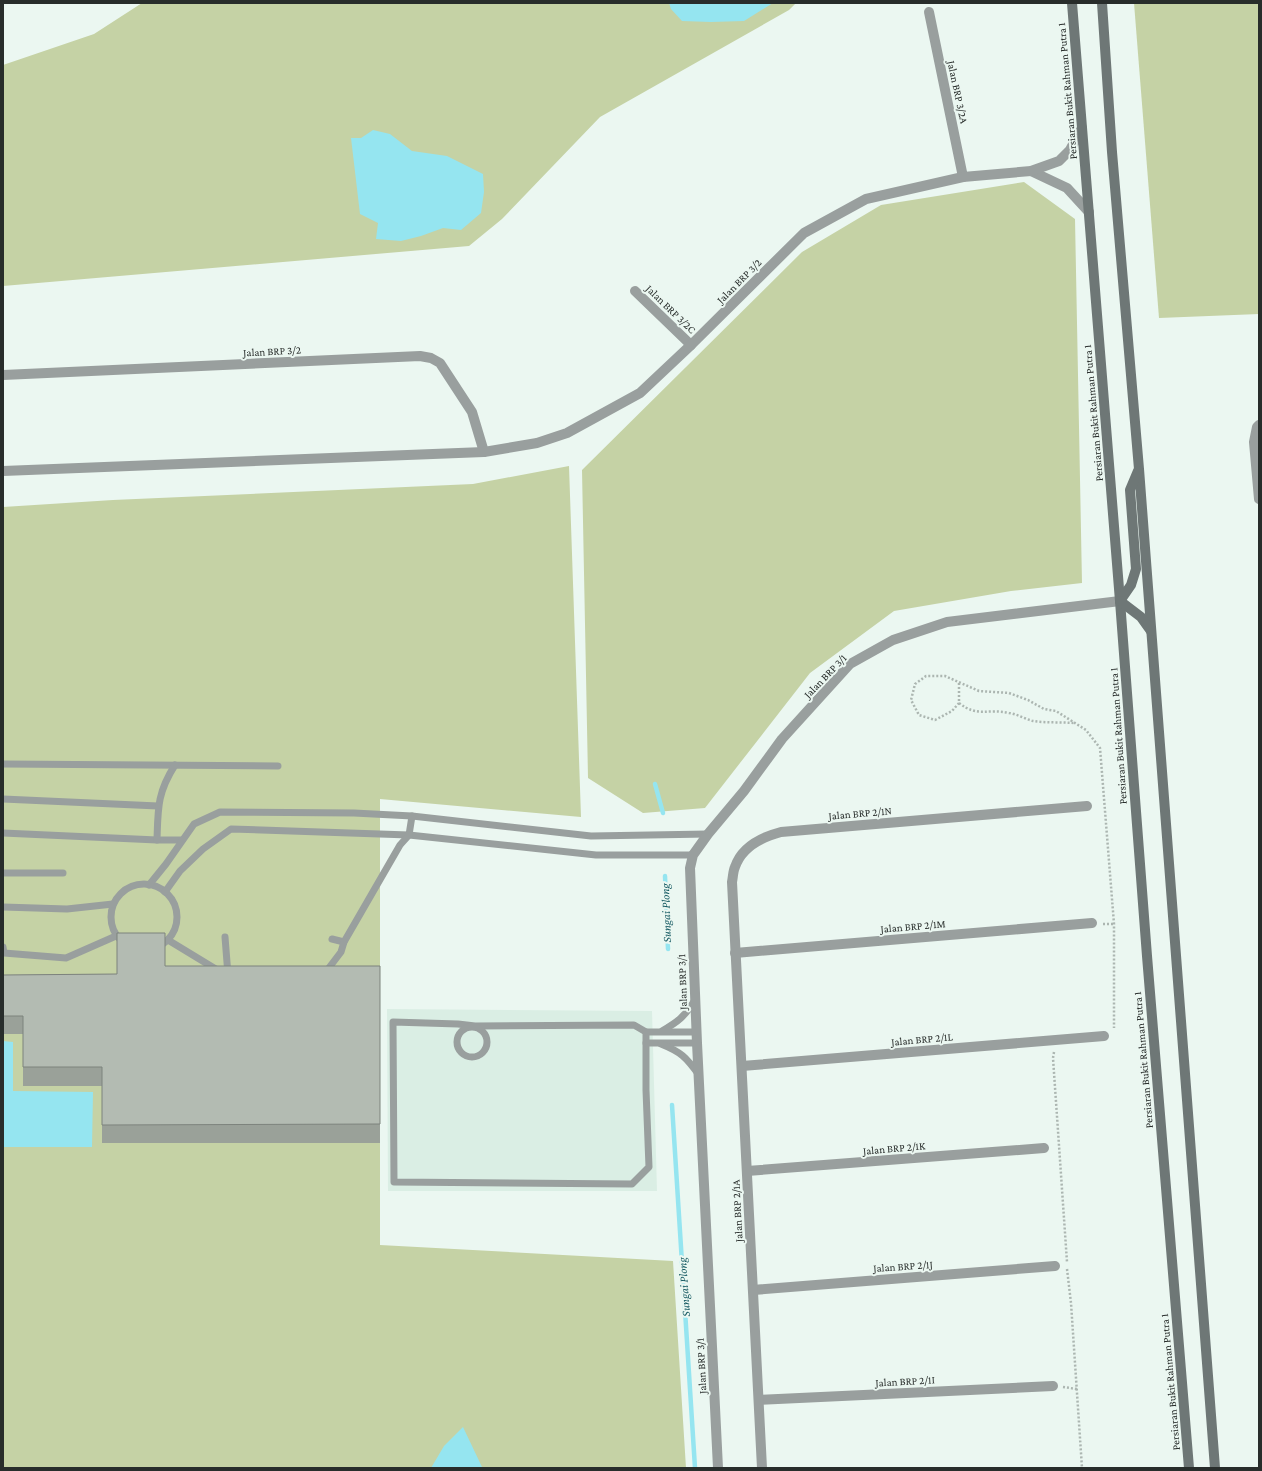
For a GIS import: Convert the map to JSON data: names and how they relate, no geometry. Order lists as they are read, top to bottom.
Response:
{
  "streets": {
    "main road": ["Persiaran Bukit Rahman Putra 1"],
    "street": [
      "Jalan BRP 3/2A",
      "Jalan BRP 3/2",
      "Jalan BRP 3/2C",
      "Jalan BRP 3/1",
      "Jalan BRP 2/1N",
      "Jalan BRP 2/1M",
      "Jalan BRP 2/1L",
      "Jalan BRP 2/1K",
      "Jalan BRP 2/1A",
      "Jalan BRP 2/1J",
      "Jalan BRP 2/1I"
    ]
  },
  "crossings": [
    ["Persiaran Bukit Rahman Putra 1", "Jalan BRP 3/2"],
    ["Persiaran Bukit Rahman Putra 1", "Jalan BRP 3/1"],
    ["Jalan BRP 3/2A", "Jalan BRP 3/2"],
    ["Jalan BRP 3/2", "Jalan BRP 3/2C"],
    ["Jalan BRP 2/1N", "Jalan BRP 2/1M"],
    ["Jalan BRP 2/1N", "Jalan BRP 2/1A"],
    ["Jalan BRP 2/1M", "Jalan BRP 2/1A"],
    ["Jalan BRP 2/1L", "Jalan BRP 2/1A"],
    ["Jalan BRP 2/1K", "Jalan BRP 2/1A"],
    ["Jalan BRP 2/1A", "Jalan BRP 2/1J"],
    ["Jalan BRP 2/1A", "Jalan BRP 2/1I"]
  ],
  "water": ["Sungai Plong"]
}
